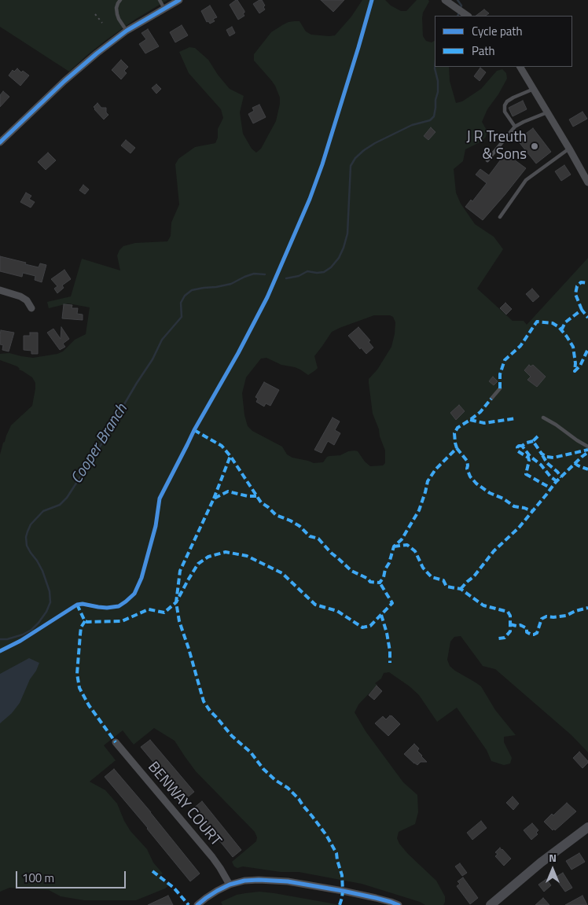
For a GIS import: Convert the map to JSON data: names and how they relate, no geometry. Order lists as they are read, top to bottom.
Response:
{
  "streets": {
    "street": ["BENWAY COURT"]
  },
  "water": ["Cooper Branch"],
  "places": ["J R Treuth & Sons"],
  "legend": ["Cycle path", "Path"],
  "scale_bar": "100 m",
  "north": "top"
}
